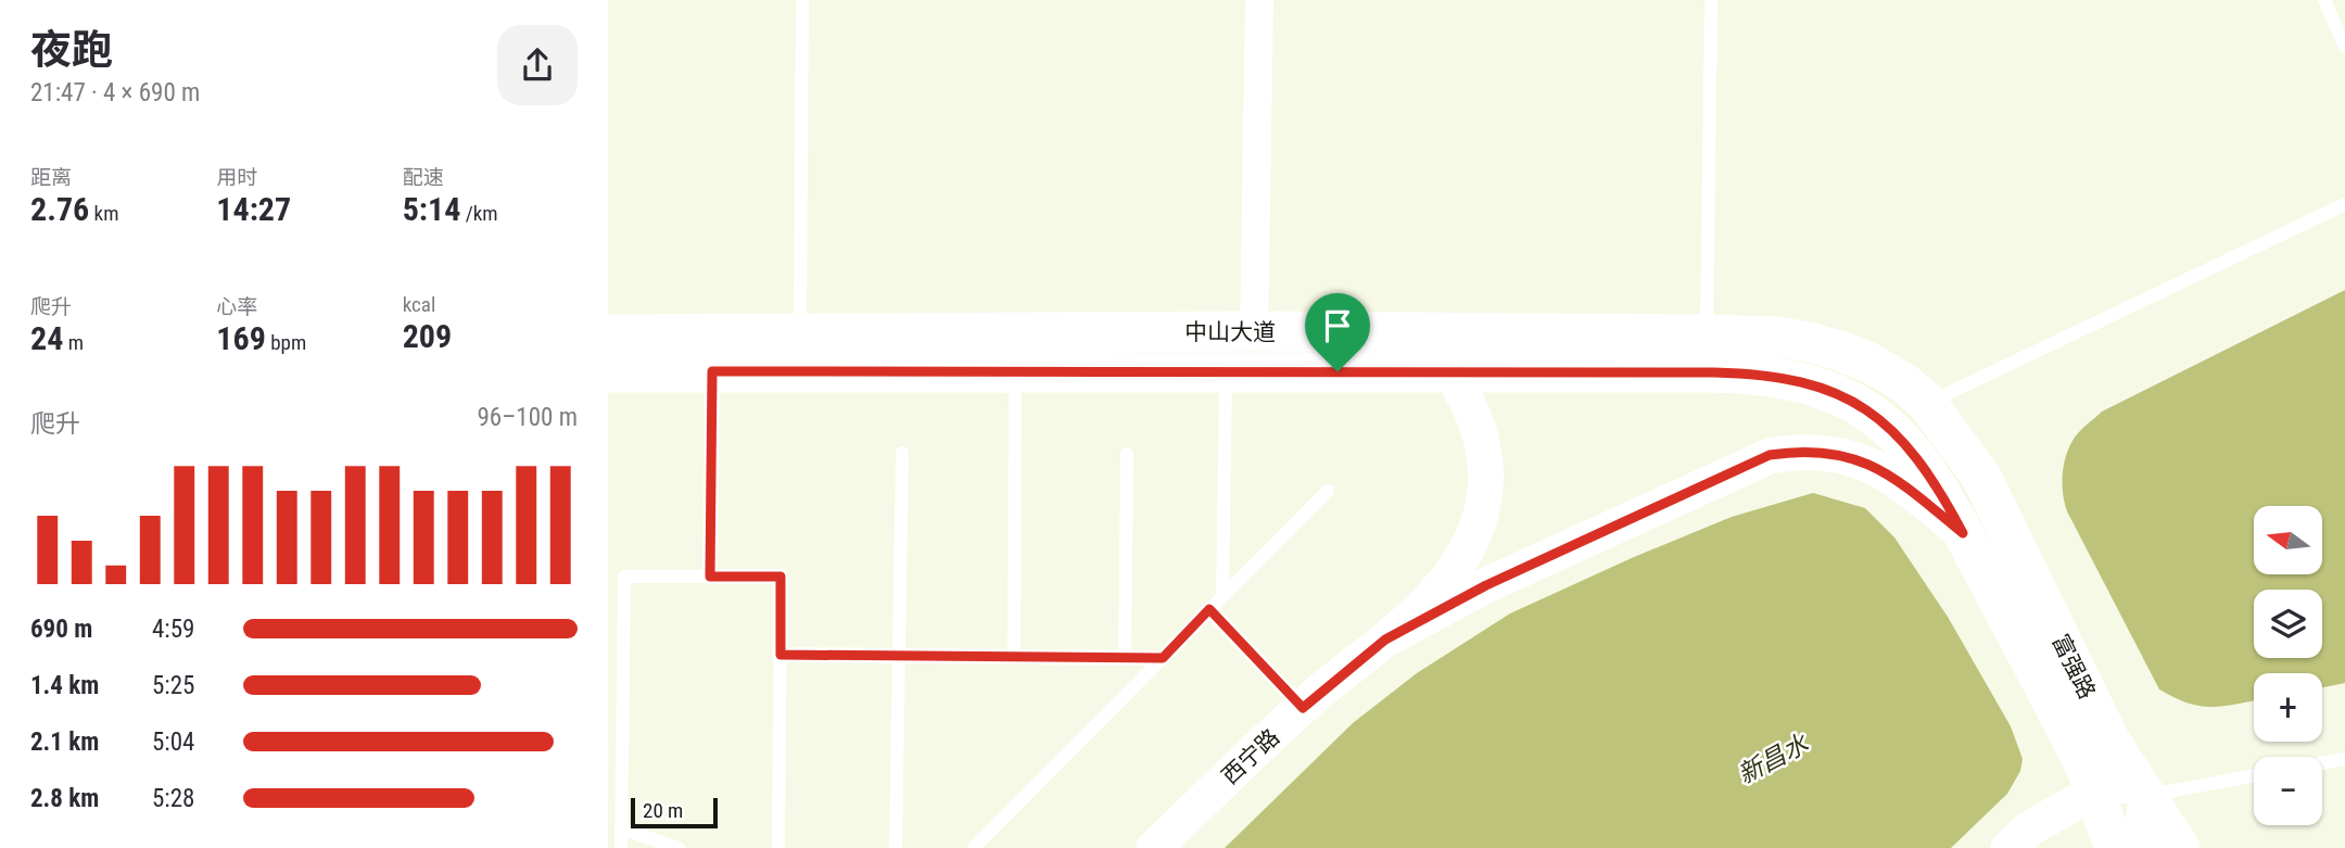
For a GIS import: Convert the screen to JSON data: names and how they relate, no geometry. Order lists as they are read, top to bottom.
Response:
{
  "streets": {
    "main road": ["中山大道", "富强路"],
    "street": ["西宁路"]
  },
  "crossings": [
    ["中山大道", "富强路"]
  ],
  "water": ["新昌水"],
  "scale_bar": "20 m",
  "north": "left",
  "page": {
    "heading": ["夜跑", "21:47 · 4 × 690 m"],
    "stats": [
      ["距离", "2.76 km"],
      ["用时", "14:27"],
      ["配速", "5:14 /km"],
      ["爬升", "24 m"],
      ["心率", "169 bpm"],
      ["kcal", "209"]
    ],
    "chart": ["爬升", "96–100 m"],
    "map_buttons": ["+", "−"],
    "list": [
      {
        "name": "690 m",
        "note": "4:59"
      },
      {
        "name": "1.4 km",
        "note": "5:25"
      },
      {
        "name": "2.1 km",
        "note": "5:04"
      },
      {
        "name": "2.8 km",
        "note": "5:28"
      }
    ],
    "scale": "20 m"
  }
}
